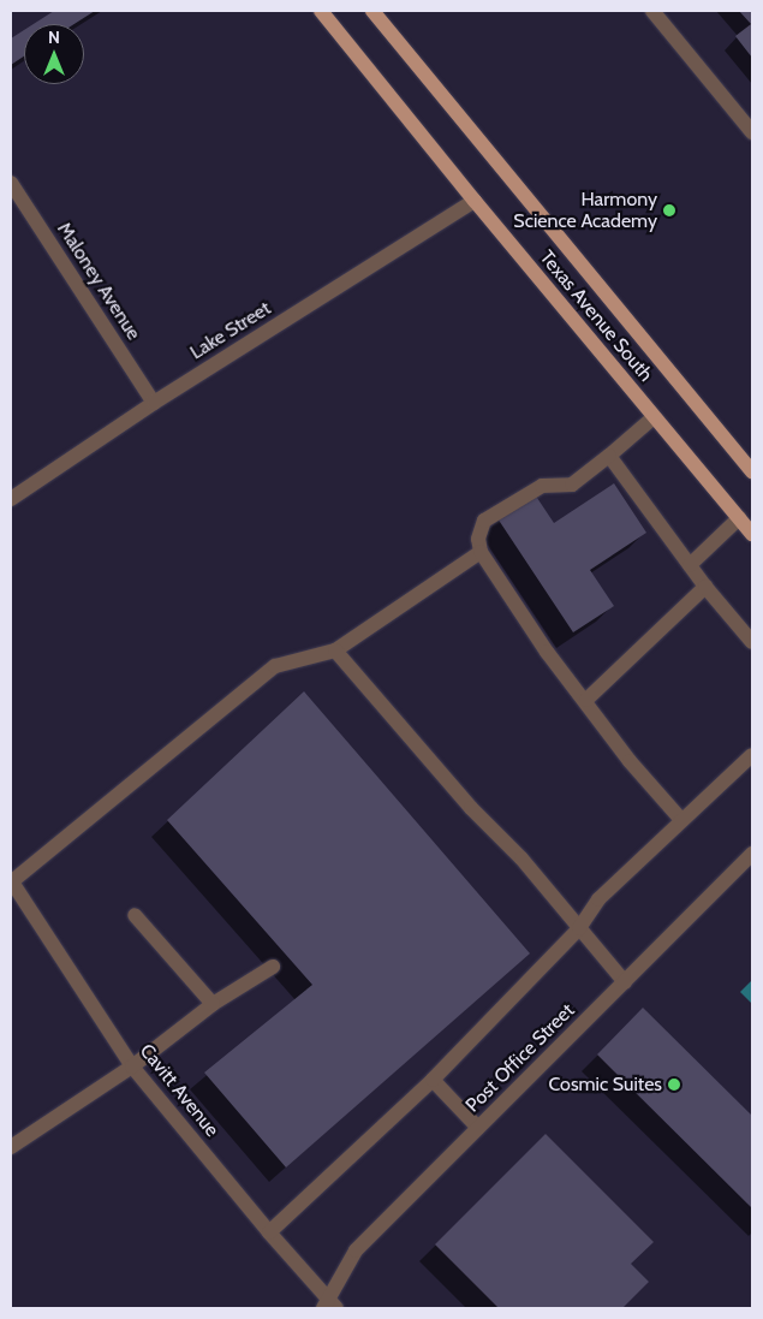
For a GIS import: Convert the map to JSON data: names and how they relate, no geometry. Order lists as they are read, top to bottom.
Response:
{
  "streets": {
    "main road": ["Texas Avenue South"],
    "street": [
      "Maloney Avenue",
      "Lake Street",
      "Post Office Street",
      "Cavitt Avenue"
    ]
  },
  "crossings": [
    ["Maloney Avenue", "Lake Street"],
    ["Texas Avenue South", "Lake Street"],
    ["Post Office Street", "Cavitt Avenue"]
  ],
  "places": ["Harmony Science Academy", "Cosmic Suites"],
  "north": "top"
}
